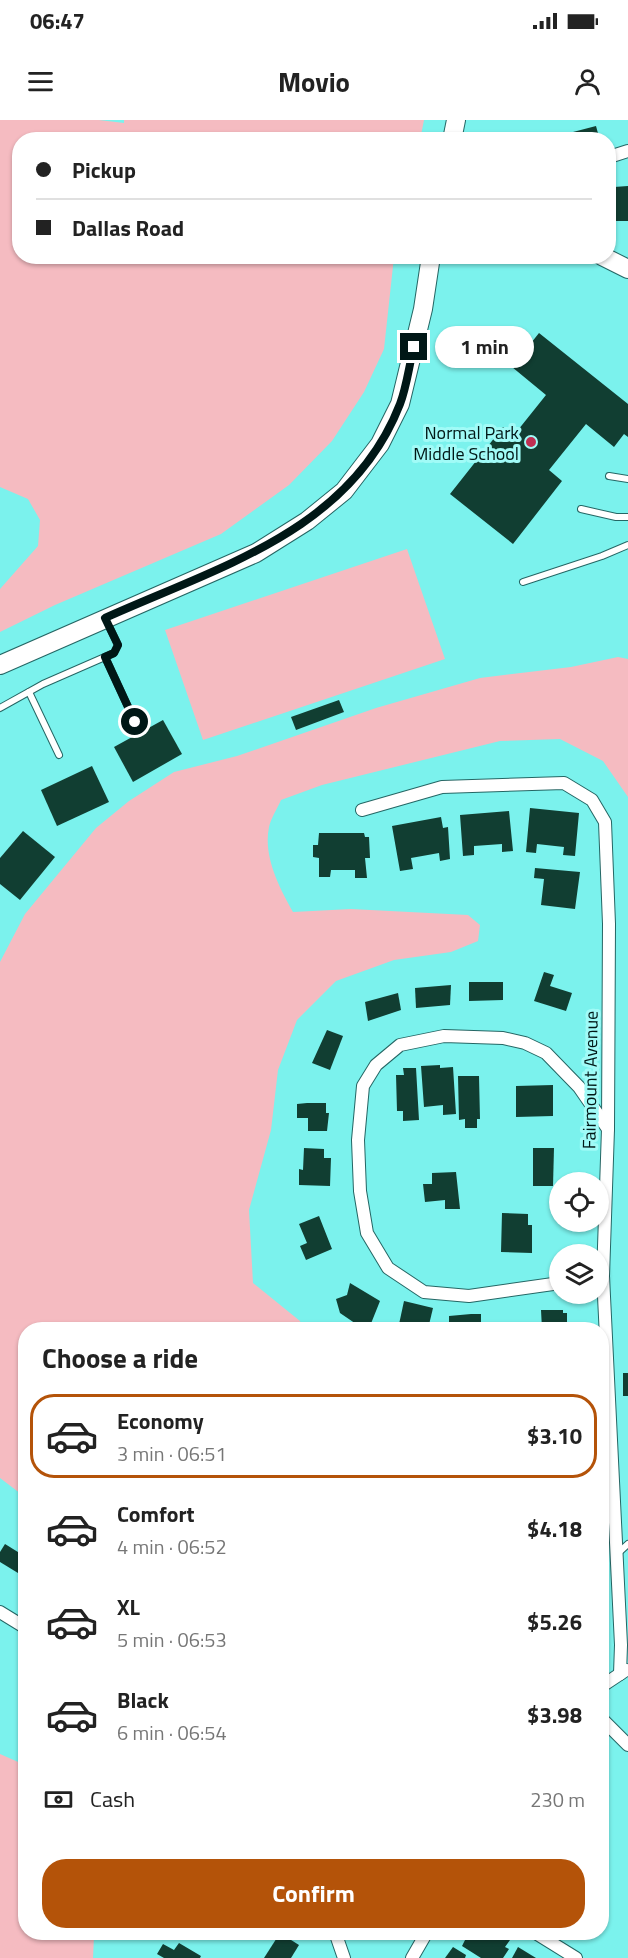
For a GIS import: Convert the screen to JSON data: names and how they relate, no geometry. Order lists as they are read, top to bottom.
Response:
{
  "streets": {
    "street": ["Fairmount Avenue"]
  },
  "places": ["Normal Park Middle School"],
  "page": {
    "status": "06:47",
    "header": "Movio",
    "banner": ["Pickup", "Dallas Road"],
    "bubble": "1 min",
    "heading": "Choose a ride",
    "list": [
      {
        "name": "Economy",
        "note": "3 min · 06:51",
        "value": "$3.10"
      },
      {
        "name": "Comfort",
        "note": "4 min · 06:52",
        "value": "$4.18"
      },
      {
        "name": "XL",
        "note": "5 min · 06:53",
        "value": "$5.26"
      },
      {
        "name": "Black",
        "note": "6 min · 06:54",
        "value": "$3.98"
      }
    ],
    "pay": ["Cash", "230 m"],
    "buttons": "Confirm"
  }
}
